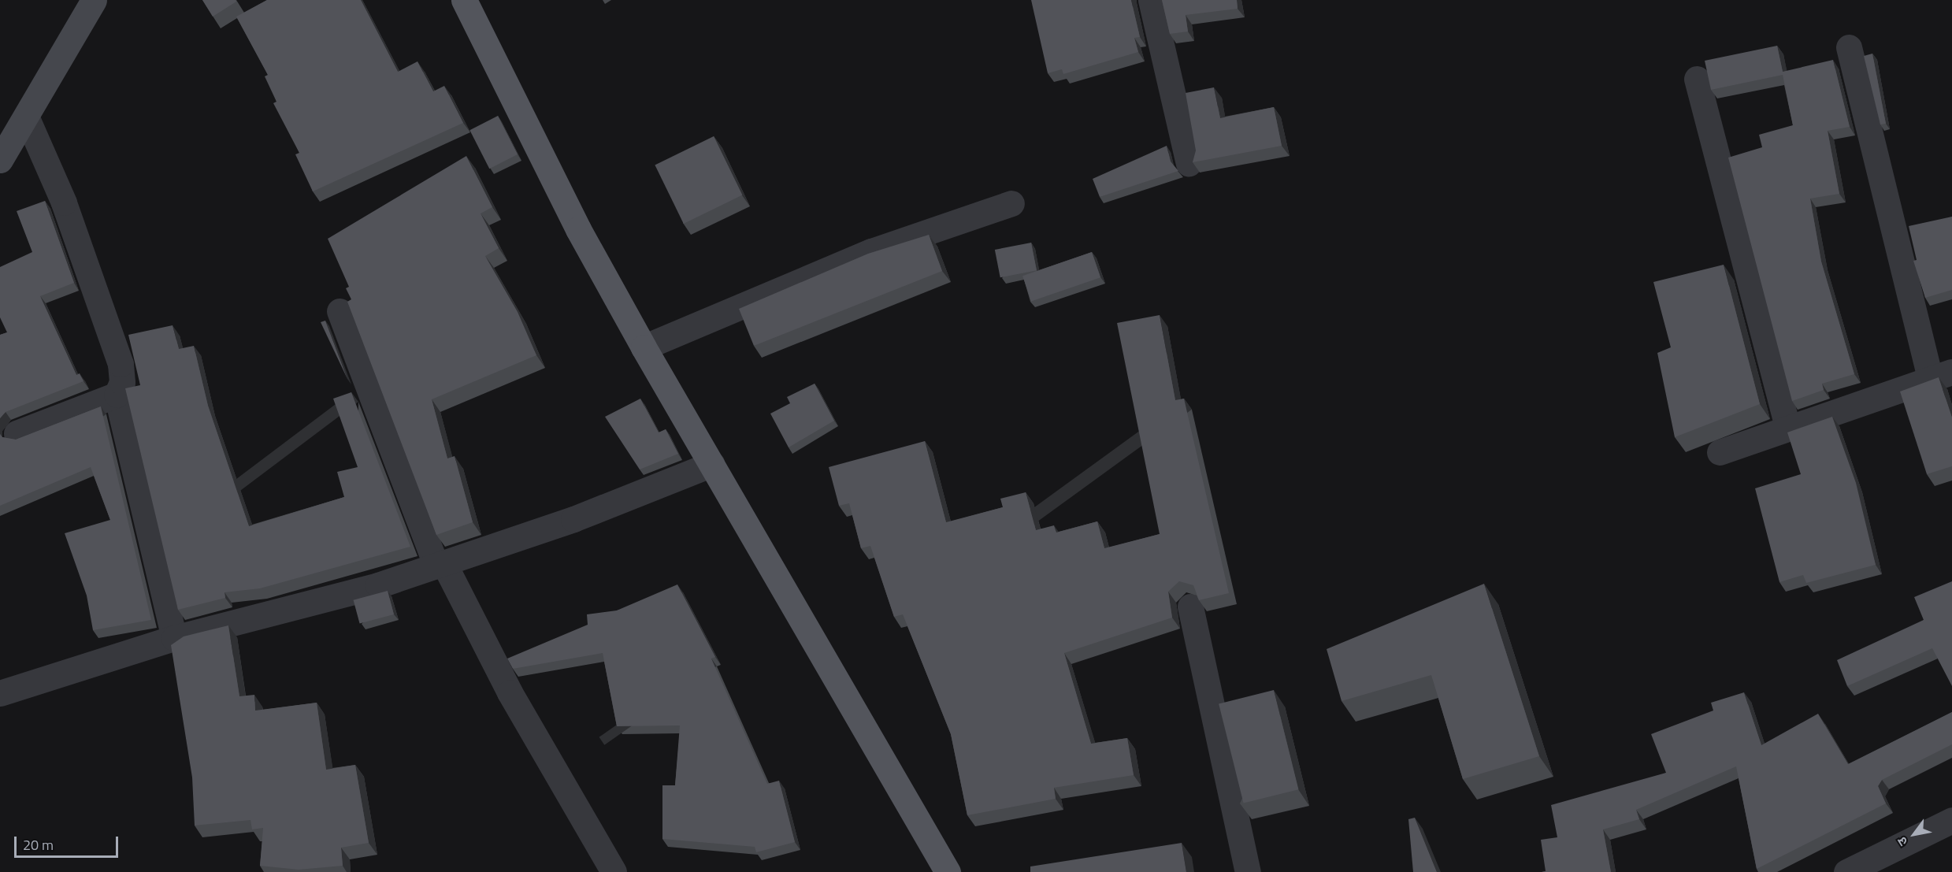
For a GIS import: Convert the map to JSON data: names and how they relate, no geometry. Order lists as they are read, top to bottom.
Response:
{
  "scale_bar": "20 m",
  "north": "bottom left"
}
